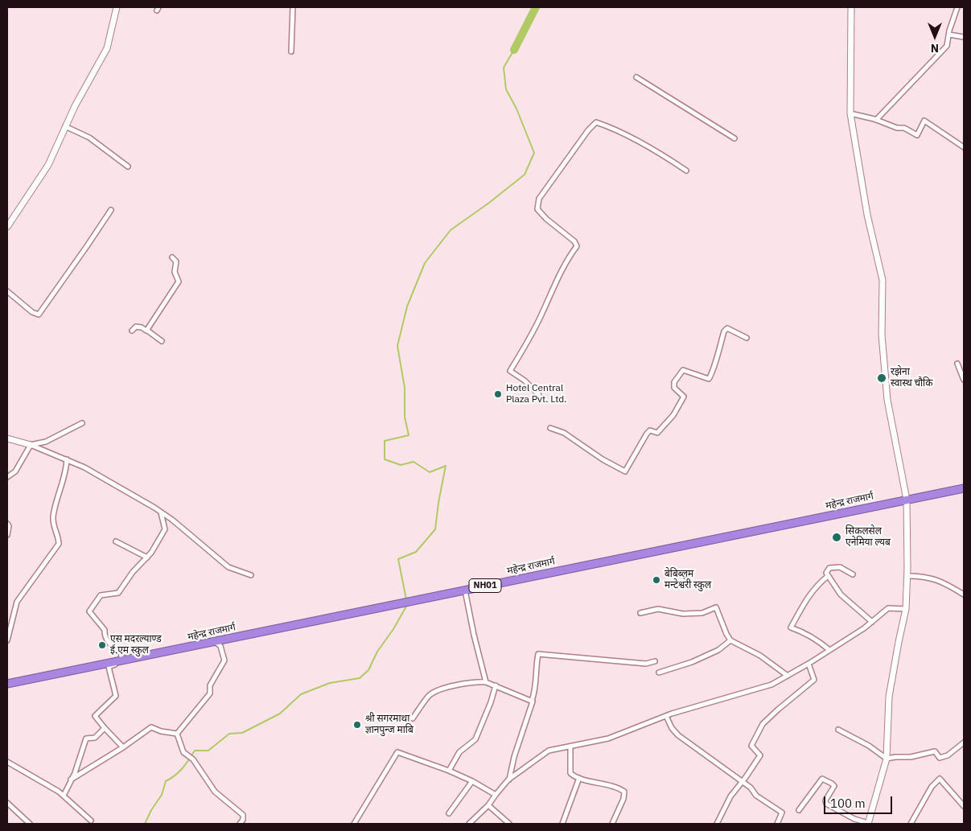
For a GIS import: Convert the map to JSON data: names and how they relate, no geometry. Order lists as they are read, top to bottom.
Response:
{
  "streets": {
    "highway": ["महेन्द्र राजमार्ग", "NH01"]
  },
  "places": [
    "रझेना स्वास्थ चौकि",
    "Hotel Central Plaza Pvt. Ltd.",
    "सिकलसेल एनेमिया ल्यब",
    "बेबिब्लुम मन्टेश्वरी स्कुल",
    "एस मदरल्याण्ड ई.एम स्कुल",
    "श्री सगरमाथा ज्ञानपुन्ज माबि"
  ],
  "scale_bar": "100 m",
  "north": "bottom"
}
